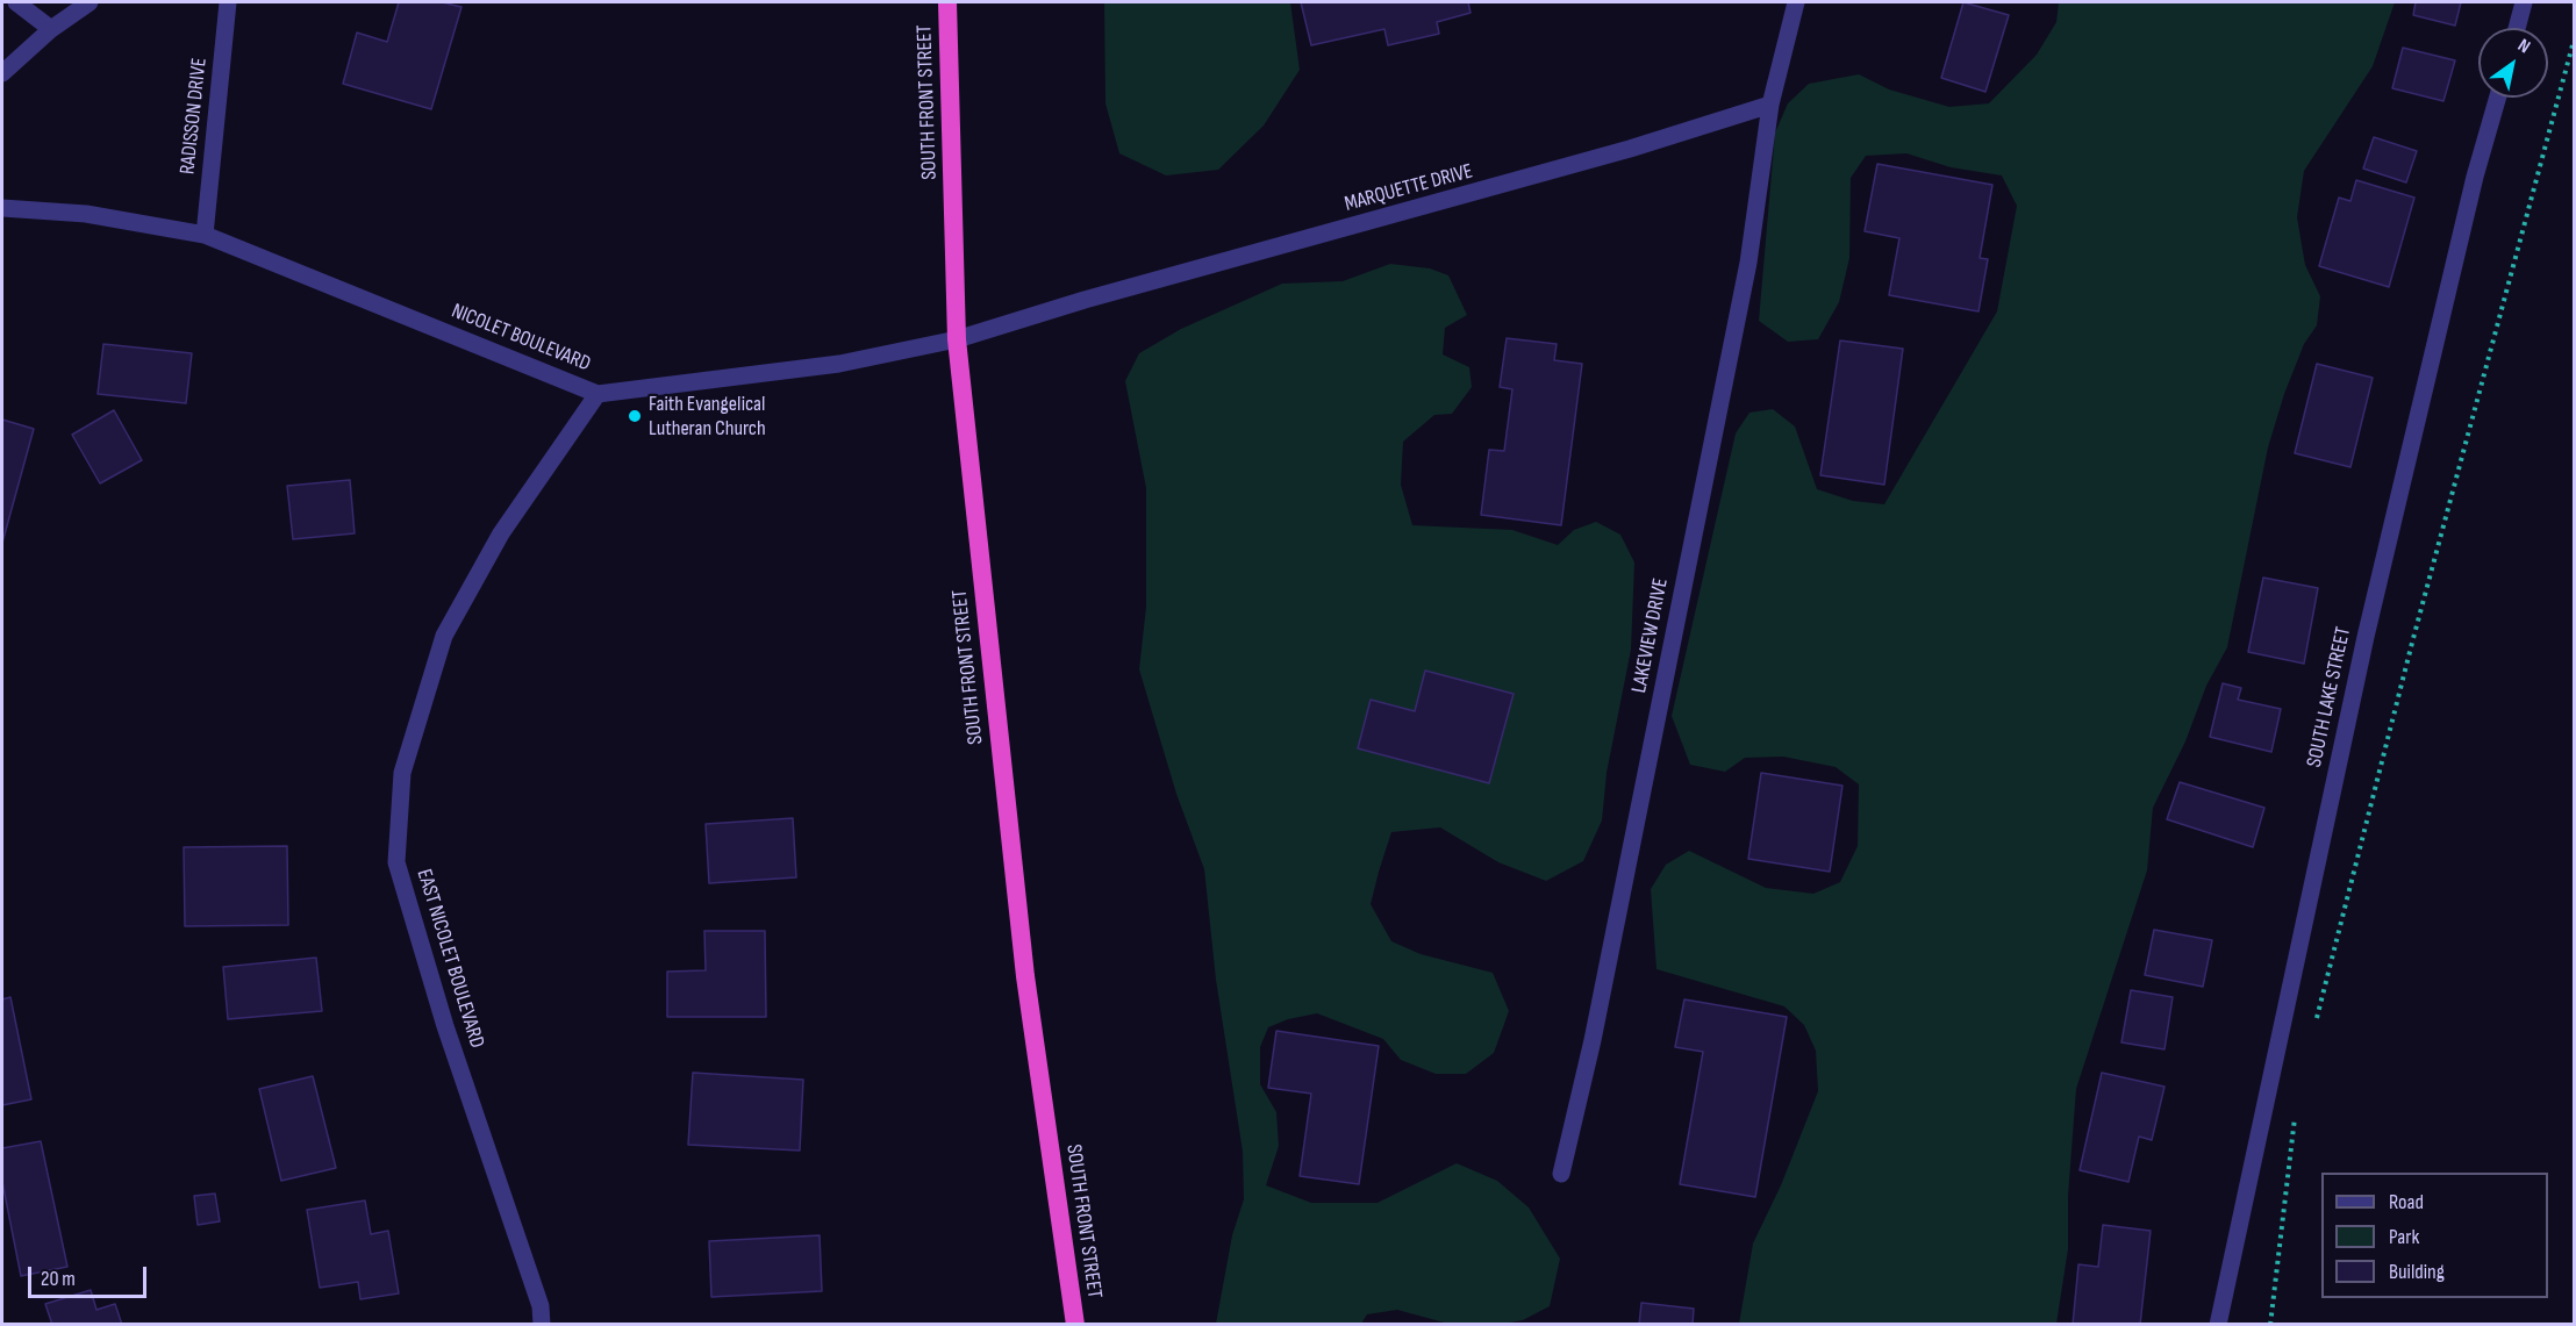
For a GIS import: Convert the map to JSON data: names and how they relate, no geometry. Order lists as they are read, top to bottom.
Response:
{
  "streets": {
    "highway": ["SOUTH FRONT STREET"],
    "street": [
      "RADISSON DRIVE",
      "MARQUETTE DRIVE",
      "NICOLET BOULEVARD",
      "LAKEVIEW DRIVE",
      "SOUTH LAKE STREET",
      "EAST NICOLET BOULEVARD"
    ]
  },
  "crossings": [
    ["SOUTH FRONT STREET", "MARQUETTE DRIVE"],
    ["SOUTH FRONT STREET", "NICOLET BOULEVARD"],
    ["RADISSON DRIVE", "NICOLET BOULEVARD"],
    ["MARQUETTE DRIVE", "NICOLET BOULEVARD"],
    ["MARQUETTE DRIVE", "LAKEVIEW DRIVE"],
    ["NICOLET BOULEVARD", "EAST NICOLET BOULEVARD"]
  ],
  "places": ["Faith Evangelical Lutheran Church"],
  "legend": ["Road", "Park", "Building"],
  "scale_bar": "20 m",
  "north": "top right"
}
